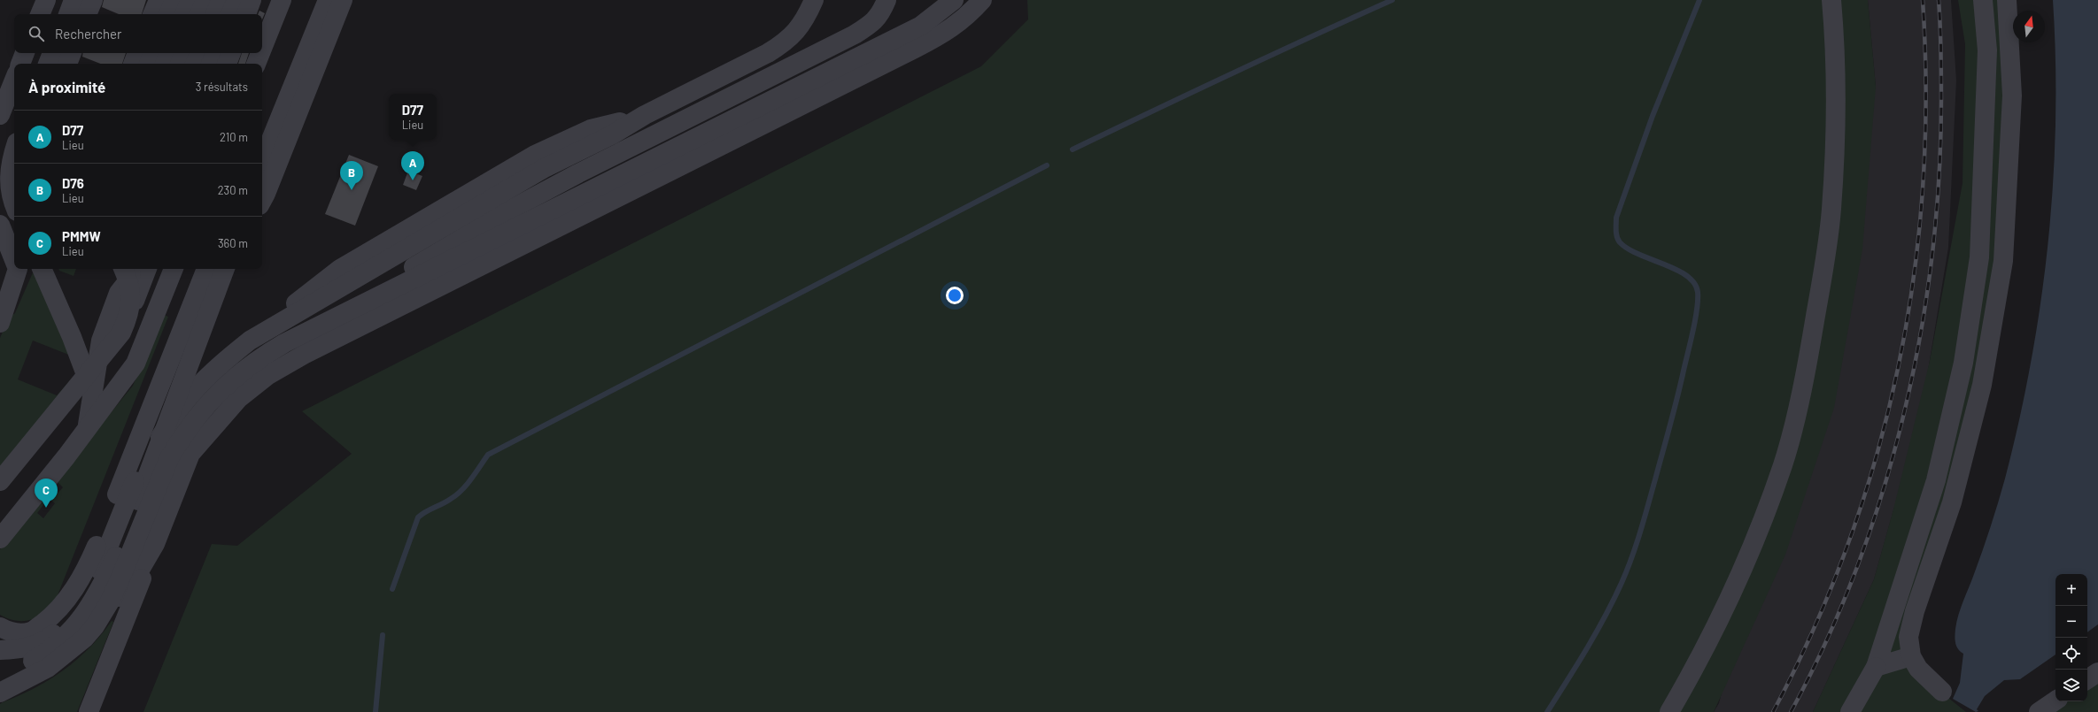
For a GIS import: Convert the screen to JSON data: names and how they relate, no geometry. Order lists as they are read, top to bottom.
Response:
{
  "north": "top",
  "page": {
    "search": "Rechercher",
    "heading": ["À proximité", "3 résultats"],
    "popup": ["D77", "Lieu"],
    "list": [
      {
        "mark": "A",
        "name": "D77",
        "note": "Lieu",
        "value": "210 m"
      },
      {
        "mark": "B",
        "name": "D76",
        "note": "Lieu",
        "value": "230 m"
      },
      {
        "mark": "C",
        "name": "PMMW",
        "note": "Lieu",
        "value": "360 m"
      }
    ],
    "pins": ["A", "B", "C"],
    "map_buttons": ["+", "−"]
  }
}
